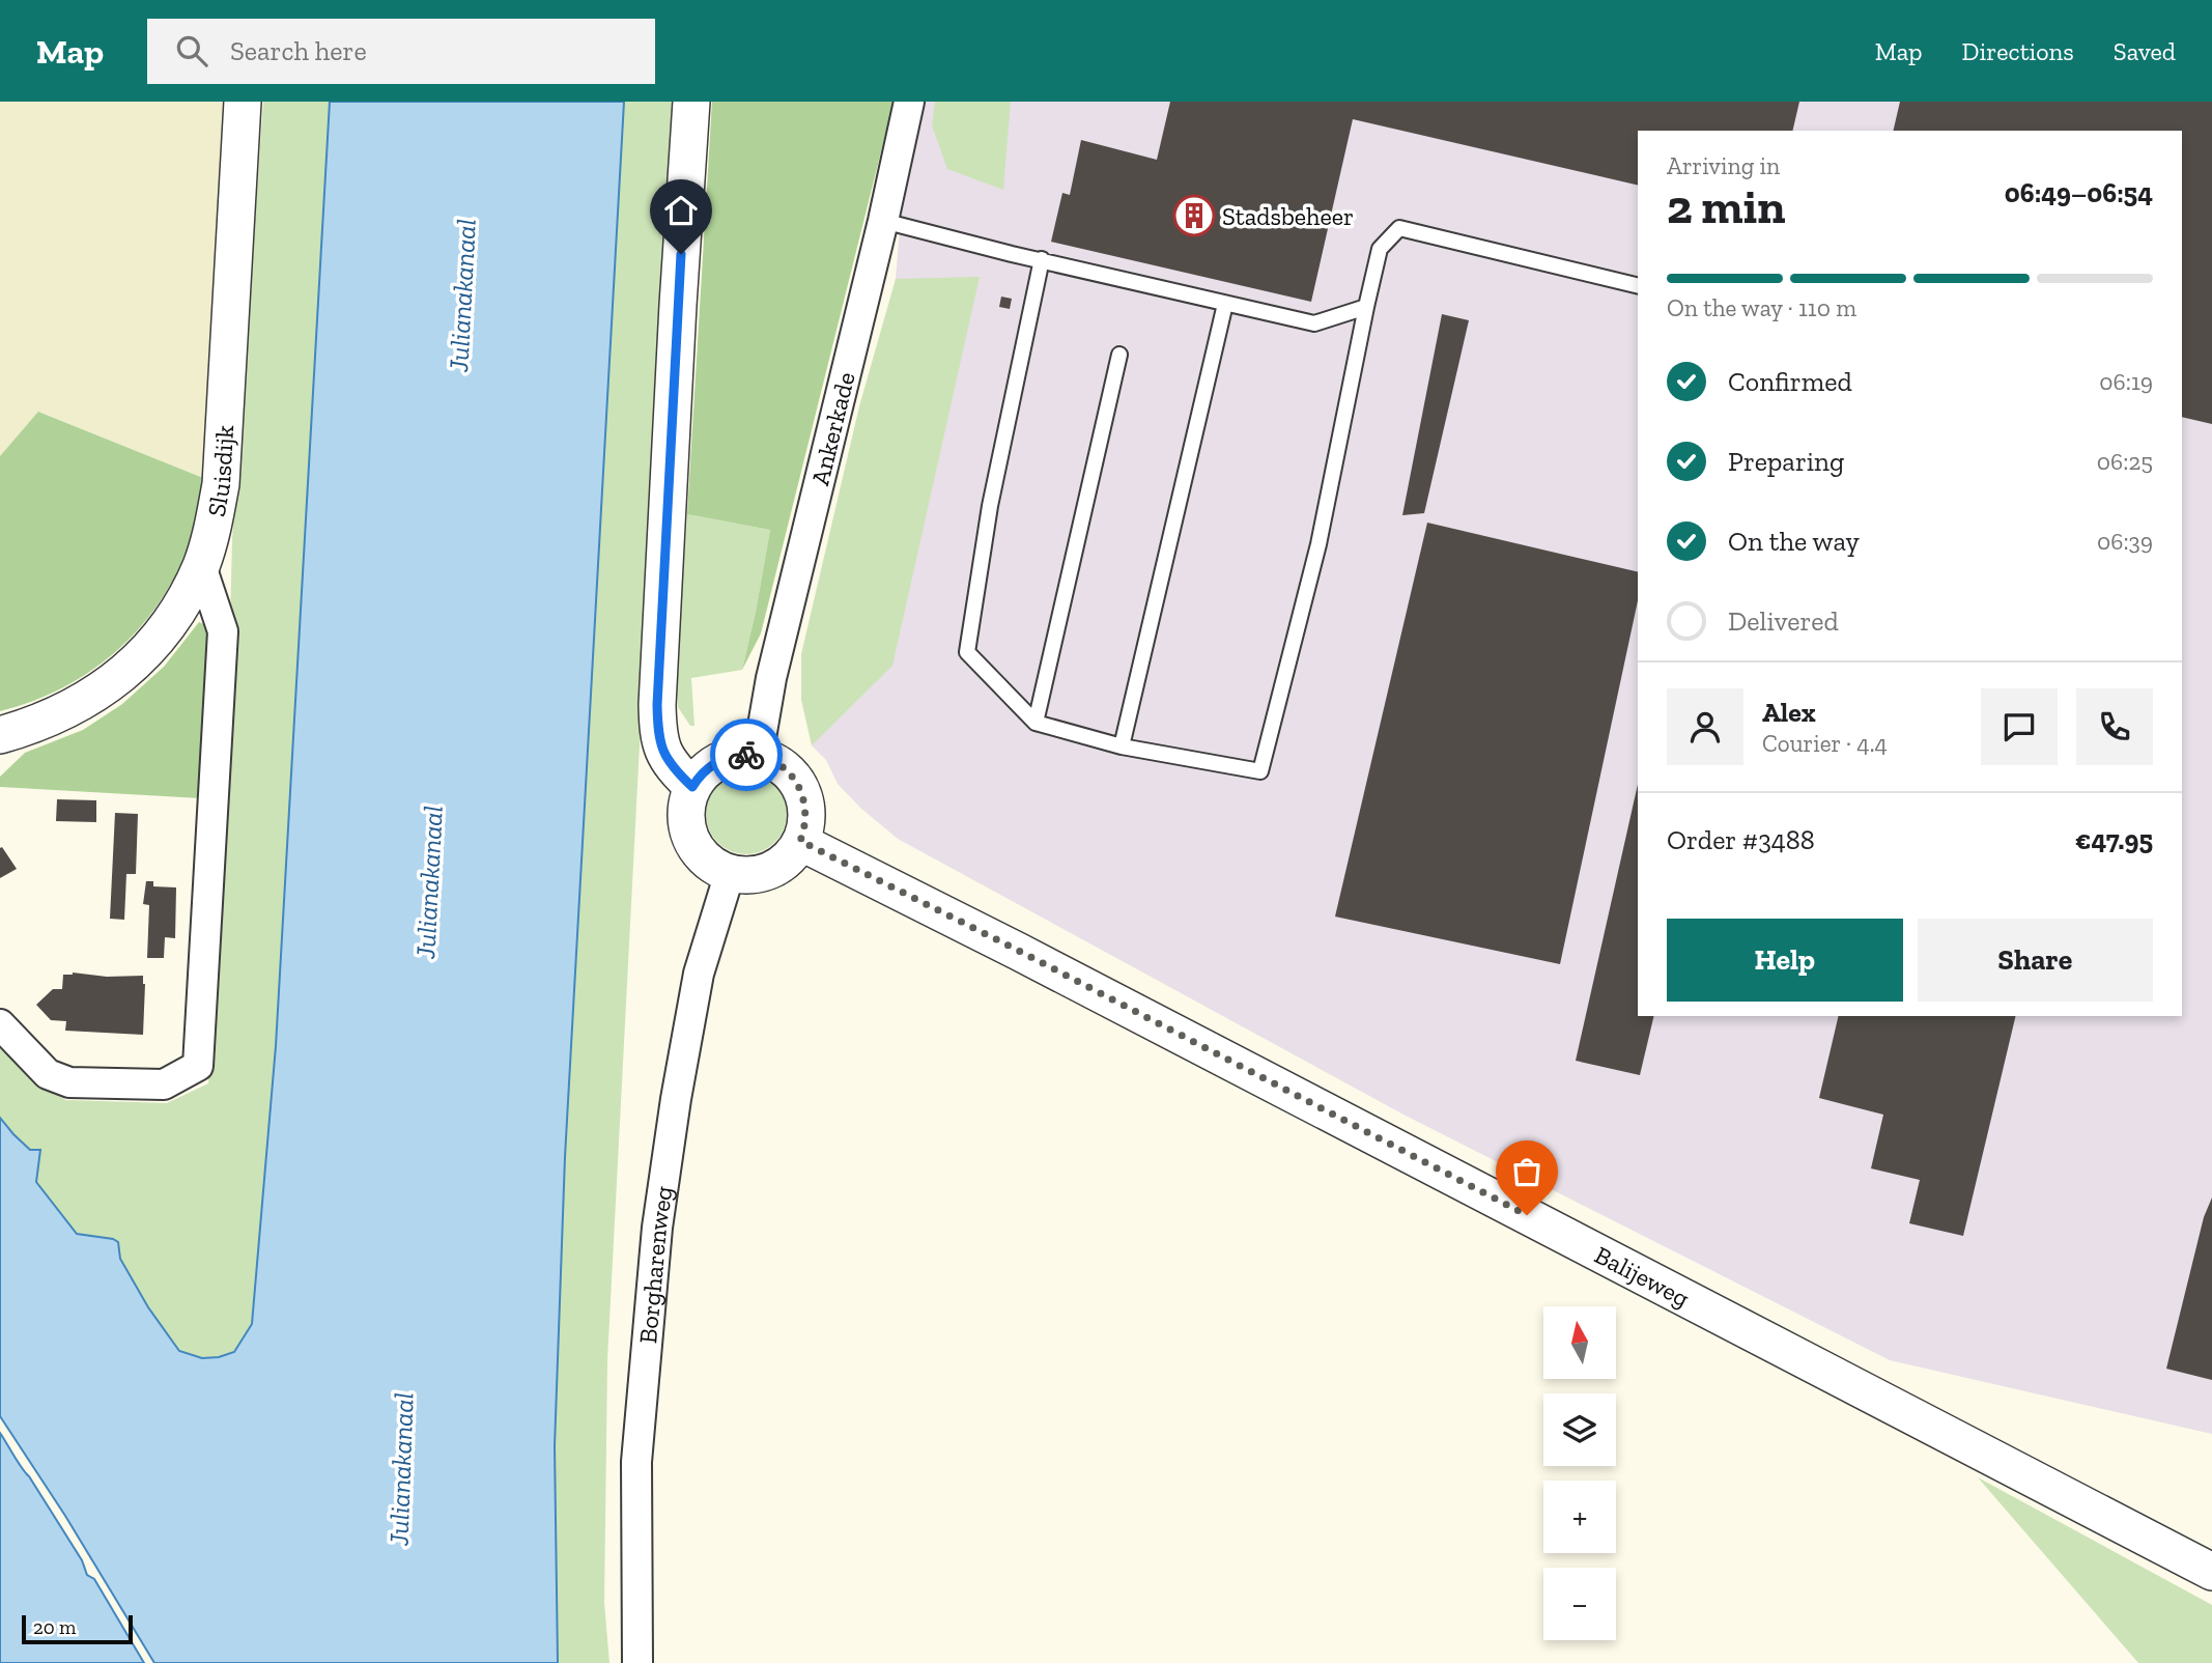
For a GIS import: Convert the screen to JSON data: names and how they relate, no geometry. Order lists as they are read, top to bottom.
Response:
{
  "streets": {
    "street": [
      "Ankerkade",
      "Sluisdijk",
      "Borgharenweg",
      "Balijeweg"
    ]
  },
  "crossings": [
    ["Ankerkade", "Borgharenweg"],
    ["Ankerkade", "Balijeweg"],
    ["Borgharenweg", "Balijeweg"]
  ],
  "water": ["Julianakanaal"],
  "places": {
    "building": ["Stadsbeheer"]
  },
  "scale_bar": "20 m",
  "north": "top",
  "page": {
    "header": "Map",
    "search": "Search here",
    "nav": ["Map", "Directions", "Saved"],
    "heading": ["2 min", "Arriving in", "06:49–06:54"],
    "panel": [
      "Alex",
      "Courier · 4.4",
      "Order #3488",
      "€47.95"
    ],
    "bar": "On the way · 110 m",
    "list": [
      ["Confirmed", "06:19"],
      ["Preparing", "06:25"],
      ["On the way", "06:39"],
      "Delivered"
    ],
    "buttons": ["Help", "Share"],
    "map_buttons": ["+", "−"],
    "scale": "20 m"
  }
}
